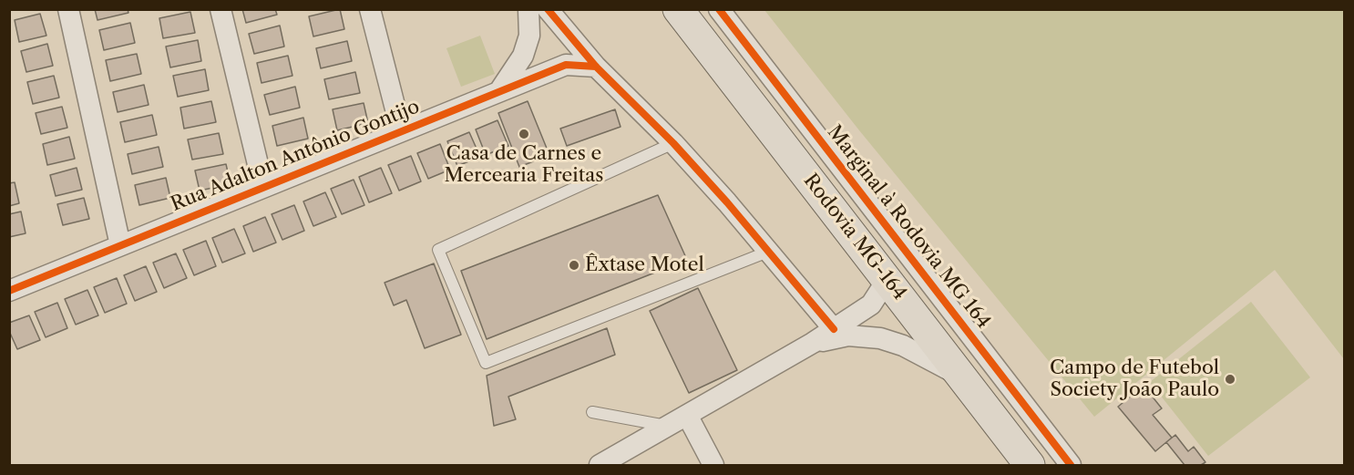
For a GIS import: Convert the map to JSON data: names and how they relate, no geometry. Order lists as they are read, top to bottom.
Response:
{
  "streets": {
    "main road": ["Rodovia MG-164"],
    "street": ["Rua Adalton Antônio Gontijo", "Marginal à Rodovia MG 164"]
  },
  "places": ["Casa de Carnes e Mercearia Freitas", "Êxtase Motel", "Campo de Futebol Society João Paulo"]
}
